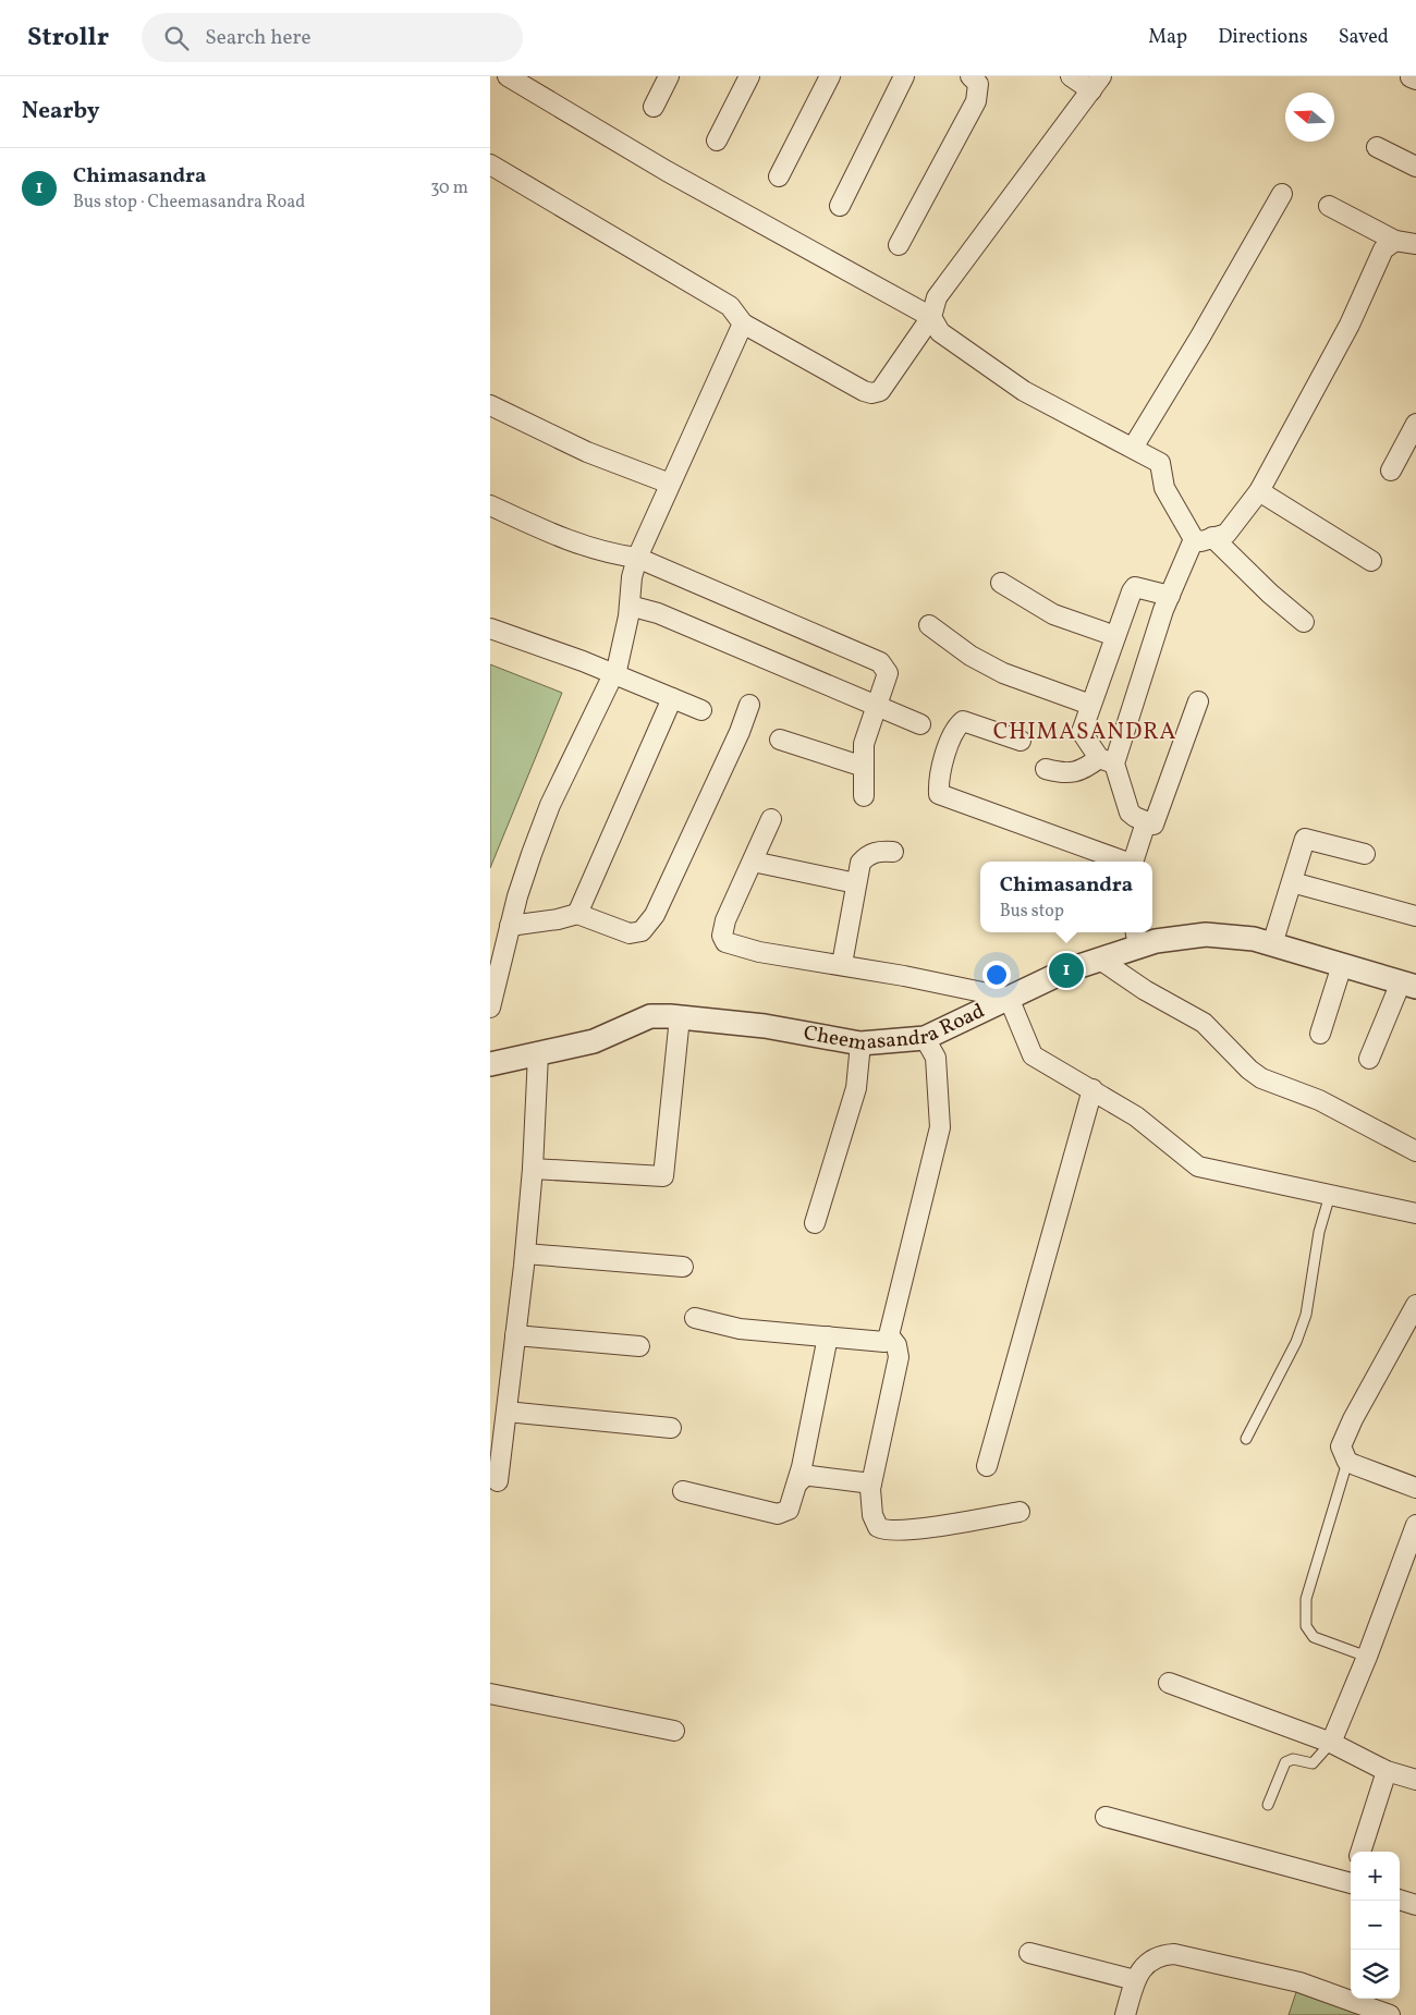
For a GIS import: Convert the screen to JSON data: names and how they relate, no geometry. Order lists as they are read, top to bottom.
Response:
{
  "streets": {
    "street": ["Cheemasandra Road"]
  },
  "districts": ["CHIMASANDRA"],
  "north": "left",
  "page": {
    "header": "Strollr",
    "search": "Search here",
    "nav": ["Map", "Directions", "Saved"],
    "heading": "Nearby",
    "list": [
      {
        "mark": "1",
        "name": "Chimasandra",
        "note": "Bus stop · Cheemasandra Road",
        "value": "30 m"
      }
    ],
    "popup": ["Chimasandra", "Bus stop"],
    "pins": "1",
    "map_buttons": ["+", "−"]
  }
}
